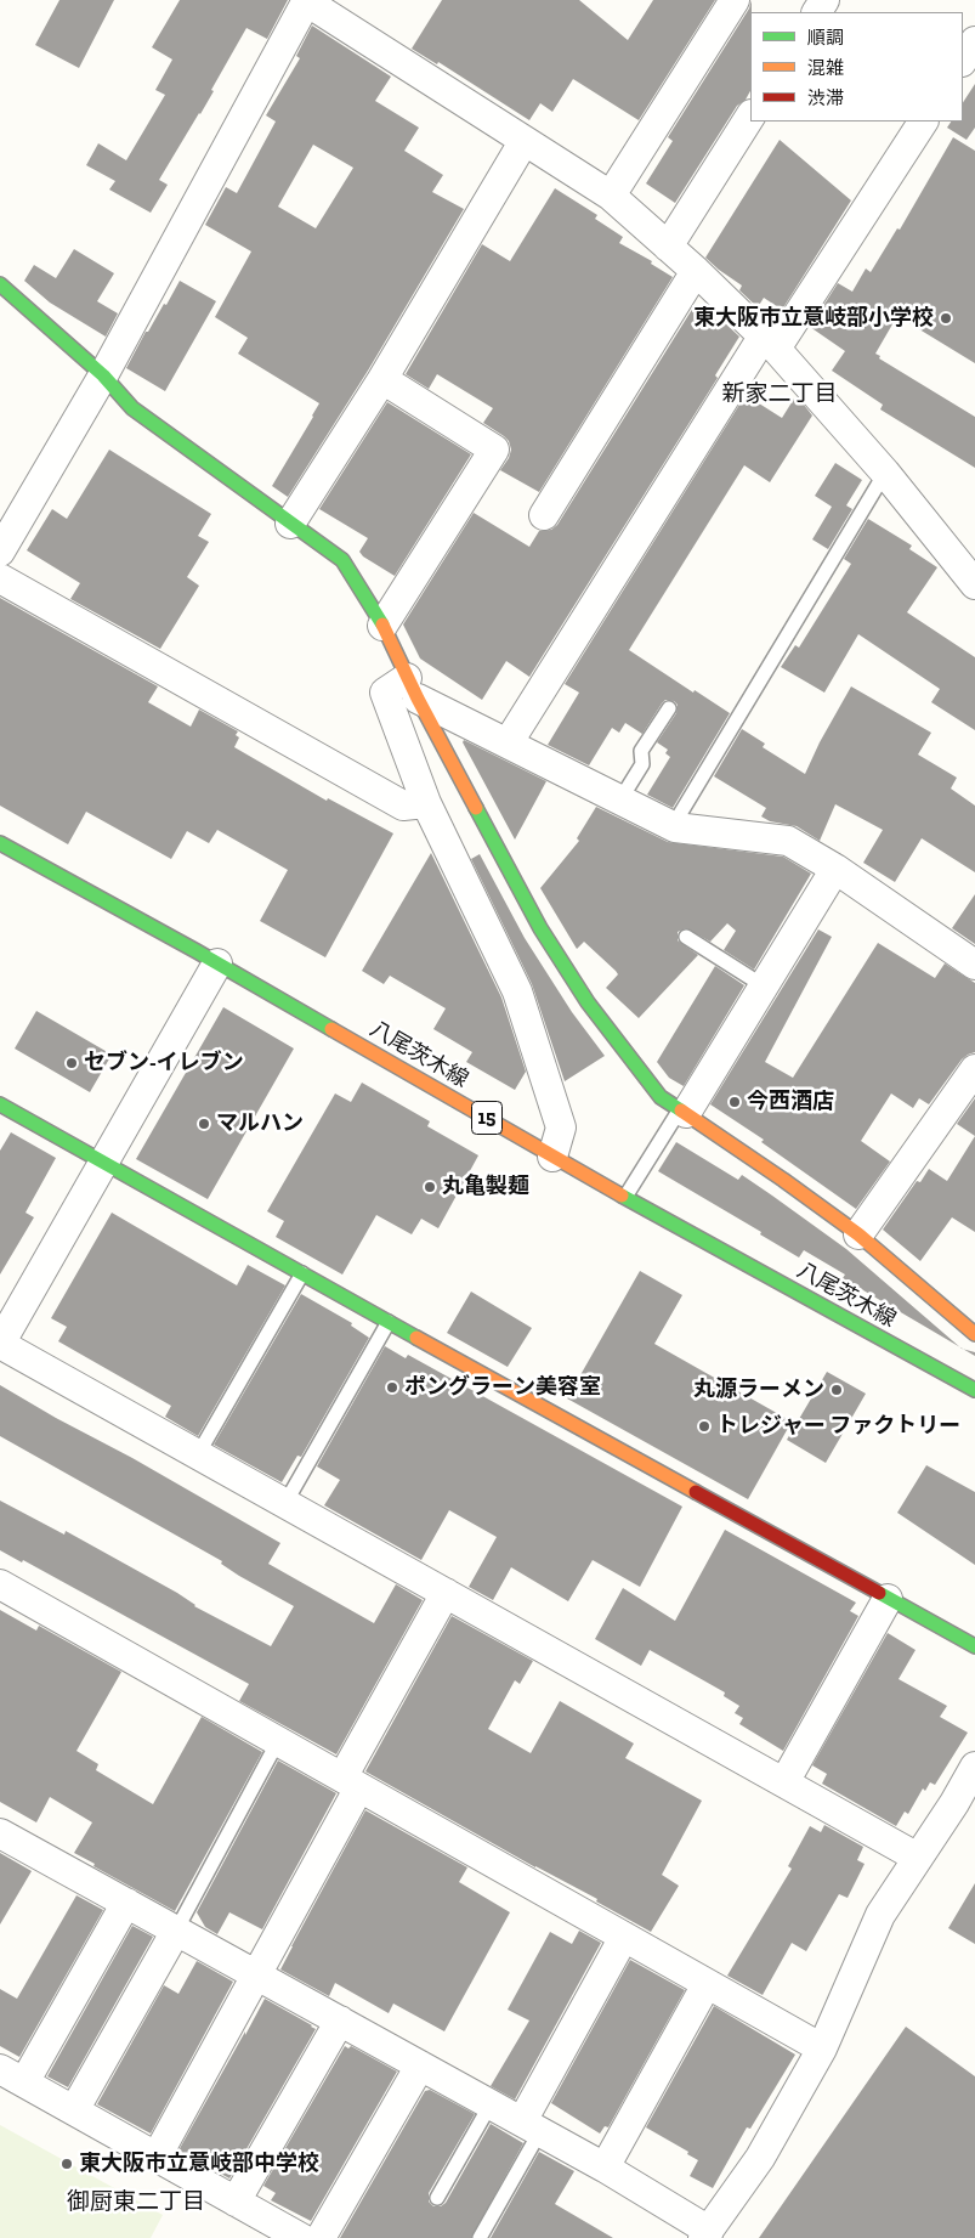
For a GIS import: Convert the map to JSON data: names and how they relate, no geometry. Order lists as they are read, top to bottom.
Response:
{
  "streets": {
    "street": ["八尾茨木線", "15"]
  },
  "districts": ["新家二丁目", "御厨東二丁目"],
  "places": [
    "東大阪市立意岐部小学校",
    "セブン-イレブン",
    "今西酒店",
    "マルハン",
    "丸亀製麺",
    "ポングラーン美容室",
    "丸源ラーメン",
    "トレジャー ファクトリー",
    "東大阪市立意岐部中学校"
  ],
  "legend": ["順調", "混雑", "渋滞"]
}
